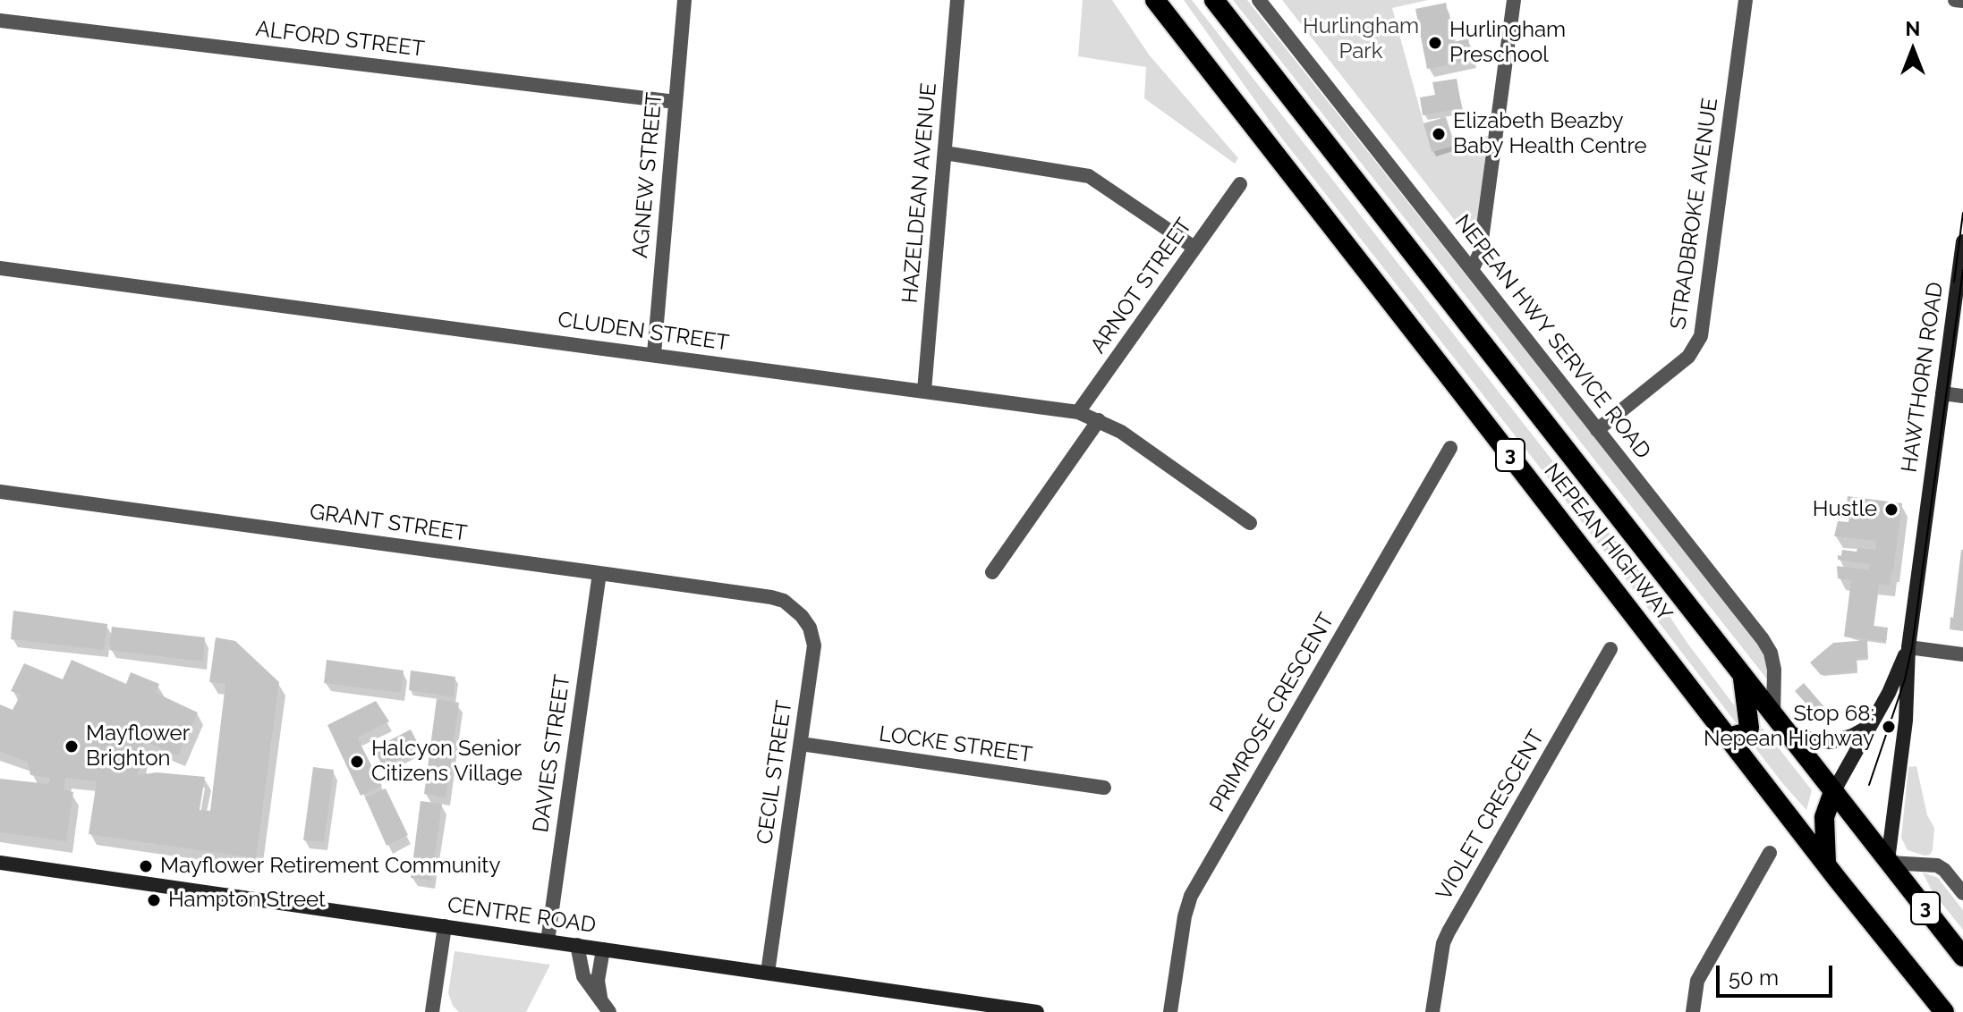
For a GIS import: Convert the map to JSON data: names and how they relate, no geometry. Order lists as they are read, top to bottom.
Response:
{
  "streets": {
    "highway": ["3", "NEPEAN HIGHWAY"],
    "main road": ["HAWTHORN ROAD", "CENTRE ROAD"],
    "street": [
      "ALFORD STREET",
      "AGNEW STREET",
      "HAZELDEAN AVENUE",
      "STRADBROKE AVENUE",
      "ARNOT STREET",
      "CLUDEN STREET",
      "NEPEAN HWY SERVICE ROAD",
      "GRANT STREET",
      "PRIMROSE CRESCENT",
      "LOCKE STREET",
      "DAVIES STREET",
      "CECIL STREET",
      "VIOLET CRESCENT"
    ]
  },
  "crossings": [
    ["ALFORD STREET", "AGNEW STREET"],
    ["AGNEW STREET", "CLUDEN STREET"],
    ["HAZELDEAN AVENUE", "CLUDEN STREET"],
    ["STRADBROKE AVENUE", "NEPEAN HWY SERVICE ROAD"],
    ["ARNOT STREET", "CLUDEN STREET"],
    ["NEPEAN HWY SERVICE ROAD", "NEPEAN HIGHWAY"],
    ["HAWTHORN ROAD", "NEPEAN HIGHWAY"],
    ["GRANT STREET", "DAVIES STREET"],
    ["GRANT STREET", "CECIL STREET"],
    ["LOCKE STREET", "CECIL STREET"],
    ["DAVIES STREET", "CENTRE ROAD"],
    ["CECIL STREET", "CENTRE ROAD"]
  ],
  "parks": ["Hurlingham Park"],
  "places": [
    "Hurlingham Preschool",
    "Elizabeth Beazby Baby Health Centre",
    "Hustle",
    "Stop 68: Nepean Highway",
    "Mayflower Brighton",
    "Halcyon Senior Citizens Village",
    "Mayflower Retirement Community",
    "Hampton Street"
  ],
  "scale_bar": "50 m",
  "north": "top"
}
